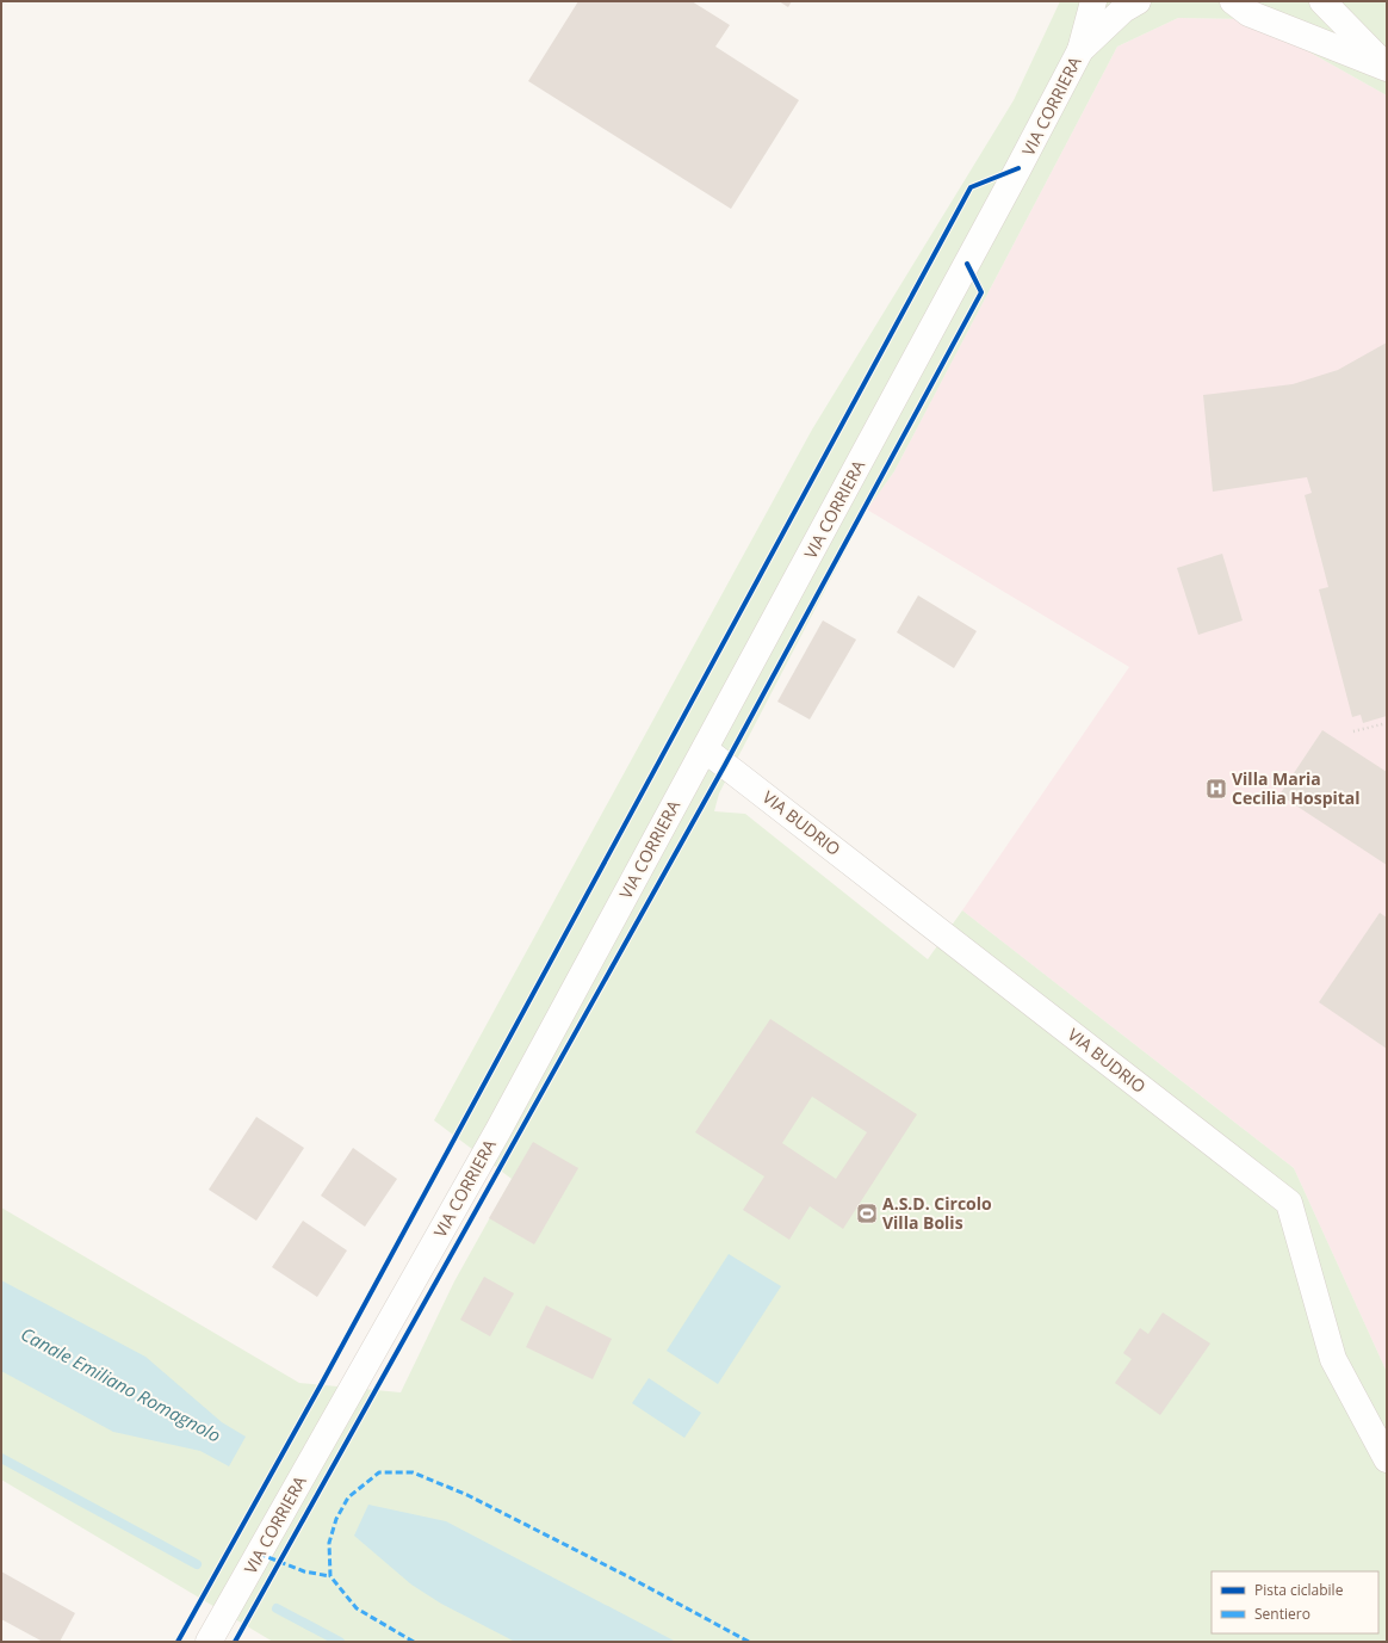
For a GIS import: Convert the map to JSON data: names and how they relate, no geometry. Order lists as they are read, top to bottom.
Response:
{
  "streets": {
    "main road": ["VIA CORRIERA", "VIA BUDRIO"]
  },
  "crossings": [
    ["VIA CORRIERA", "VIA BUDRIO"]
  ],
  "water": ["Canale Emiliano Romagnolo"],
  "places": {
    "hospital": ["Villa Maria Cecilia Hospital"],
    "sports": ["A.S.D. Circolo Villa Bolis"]
  },
  "legend": ["Pista ciclabile", "Sentiero"]
}
